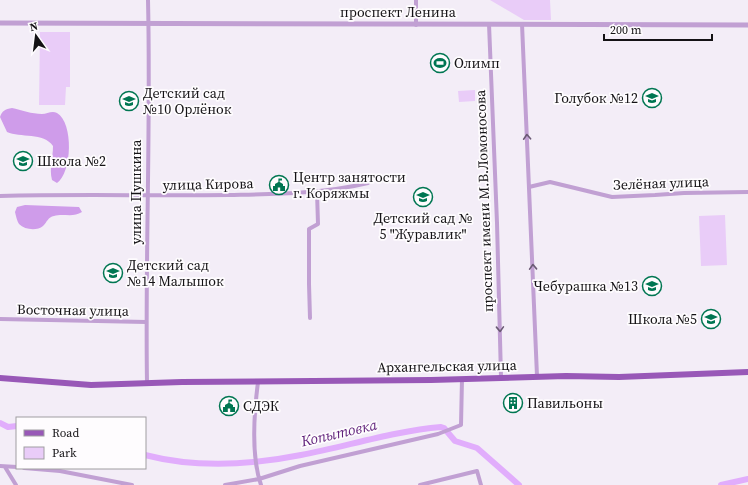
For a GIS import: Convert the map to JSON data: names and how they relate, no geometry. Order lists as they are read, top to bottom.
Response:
{
  "streets": {
    "main road": ["Архангельская улица"],
    "street": [
      "проспект Ленина",
      "Зелёная улица",
      "улица Кирова",
      "улица Пушкина",
      "проспект имени М.В.Ломоносова",
      "Восточная улица"
    ]
  },
  "crossings": [
    ["проспект Ленина", "улица Пушкина"],
    ["проспект Ленина", "проспект имени М.В.Ломоносова"],
    ["улица Кирова", "улица Пушкина"],
    ["улица Пушкина", "Восточная улица"],
    ["улица Пушкина", "Архангельская улица"],
    ["проспект имени М.В.Ломоносова", "Архангельская улица"]
  ],
  "water": ["Копытовка"],
  "places": {
    "sports": ["Олимп"],
    "school or university": [
      "Голубок №12",
      "Детский сад №10 Орлёнок",
      "Школа №2",
      "Детский сад № 5 \"Журавлик\"",
      "Детский сад №14 Малышок",
      "Чебурашка №13",
      "Школа №5"
    ],
    "public building": ["Центр занятости г. Коряжмы", "СДЭК"],
    "building": ["Павильоны"]
  },
  "legend": ["Road", "Park"],
  "scale_bar": "200 m",
  "north": "top"
}
